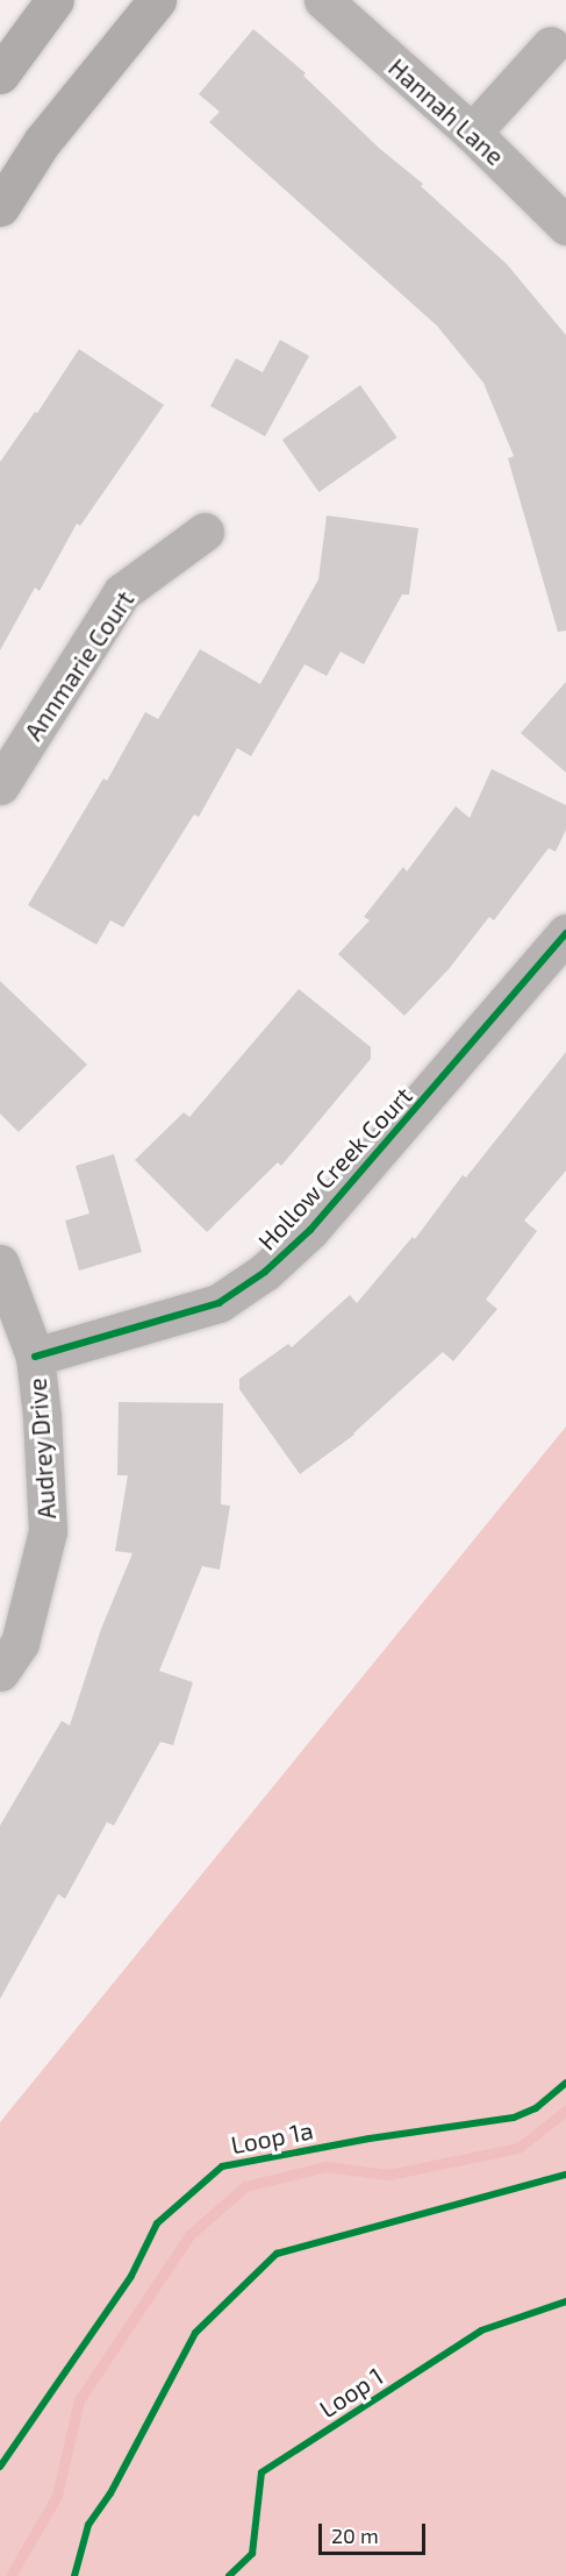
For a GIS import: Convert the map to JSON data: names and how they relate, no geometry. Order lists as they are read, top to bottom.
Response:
{
  "streets": {
    "street": [
      "Hannah Lane",
      "Annmarie Court",
      "Hollow Creek Court",
      "Audrey Drive"
    ],
    "cycle path": ["Loop 1a", "Loop 1"]
  },
  "crossings": [
    ["Hollow Creek Court", "Audrey Drive"]
  ],
  "scale_bar": "20 m"
}
